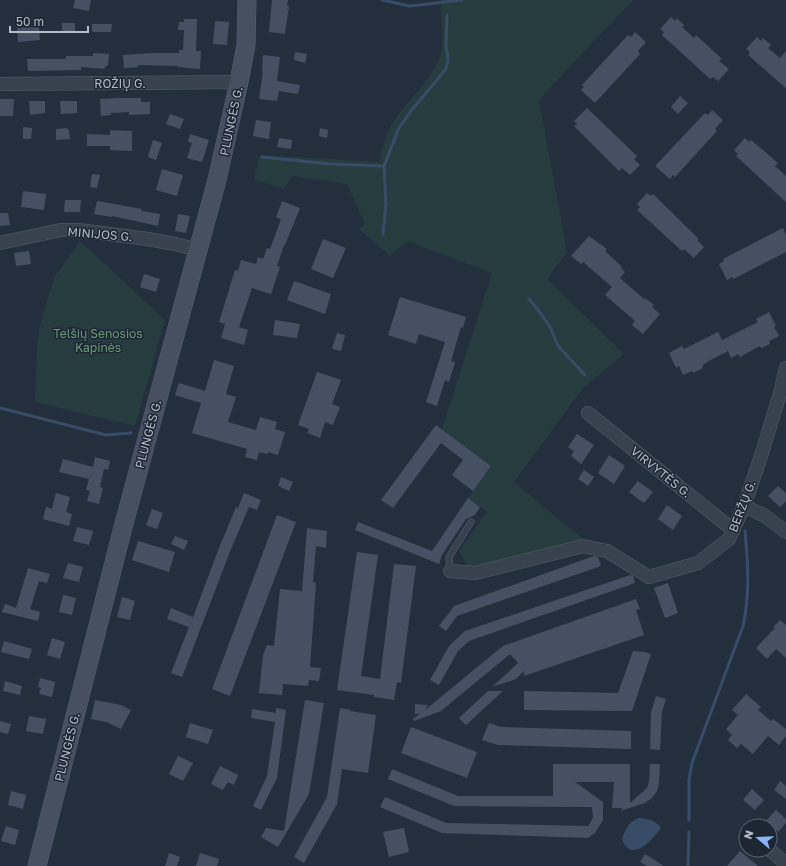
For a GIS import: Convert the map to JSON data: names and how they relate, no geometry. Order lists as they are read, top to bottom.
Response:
{
  "streets": {
    "main road": ["PLUNGĖS G."],
    "street": [
      "ROŽIŲ G.",
      "MINIJOS G.",
      "VIRVYTĖS G.",
      "BERŽŲ G."
    ]
  },
  "crossings": [
    ["ROŽIŲ G.", "PLUNGĖS G."],
    ["PLUNGĖS G.", "MINIJOS G."],
    ["VIRVYTĖS G.", "BERŽŲ G."]
  ],
  "parks": ["Telšių Senosios Kapinės"],
  "scale_bar": "50 m",
  "north": "left"
}
